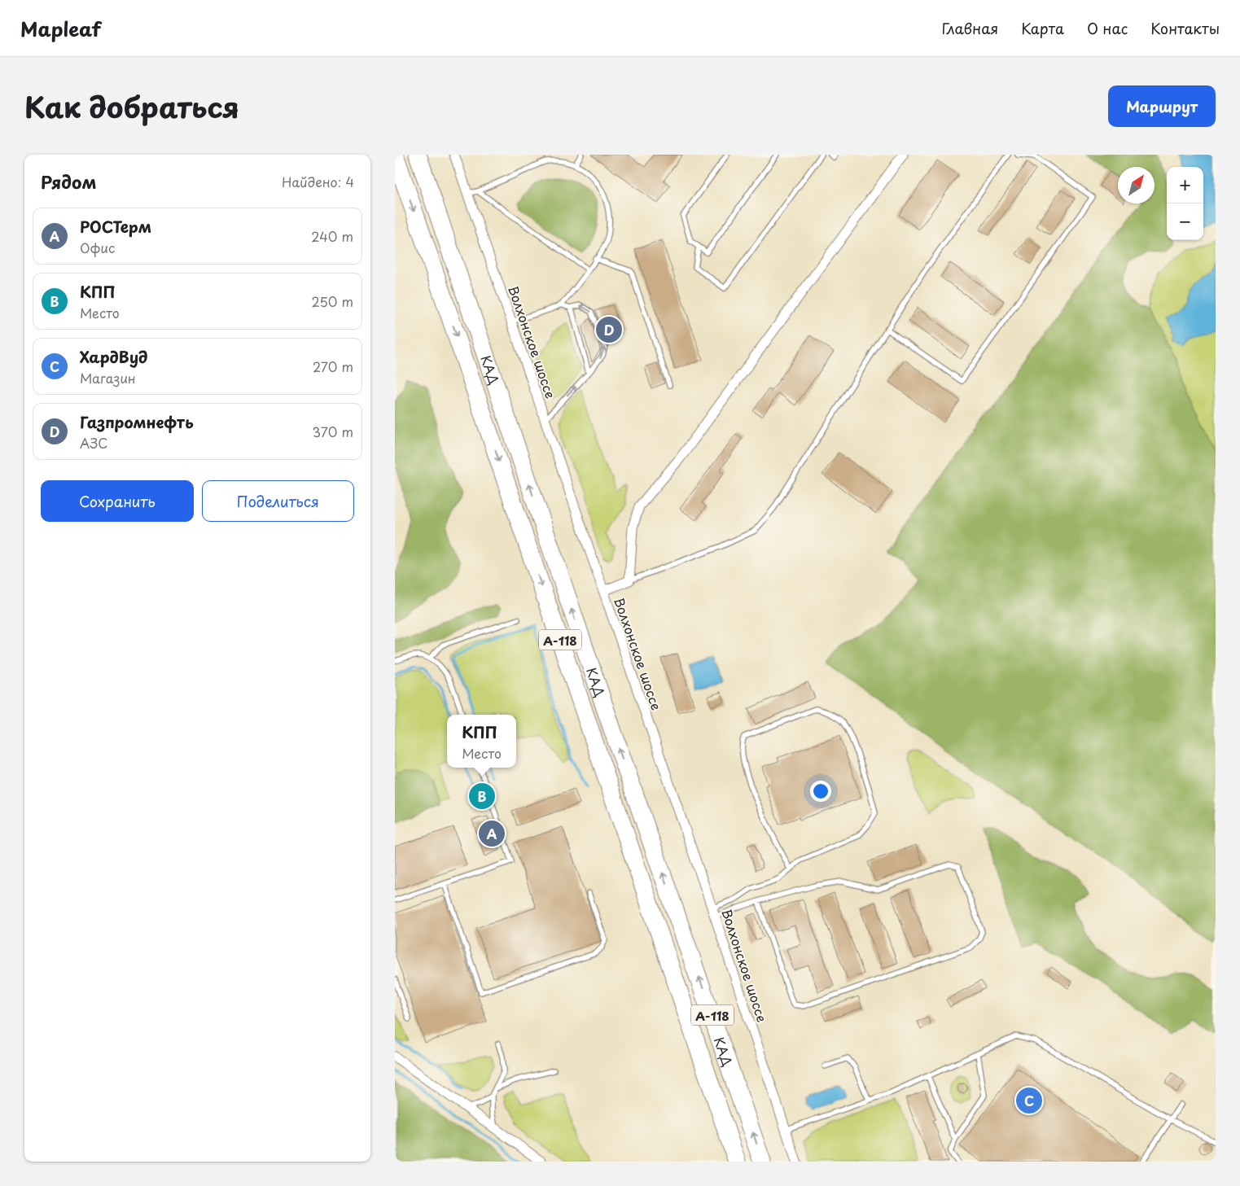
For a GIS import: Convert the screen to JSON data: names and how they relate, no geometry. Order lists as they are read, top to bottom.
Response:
{
  "streets": {
    "highway": ["КАД", "А-118"],
    "street": ["Волхонское шоссе"]
  },
  "north": "top right",
  "page": {
    "header": "Mapleaf",
    "nav": [
      "Главная",
      "Карта",
      "О нас",
      "Контакты"
    ],
    "title": "Как добраться",
    "buttons": [
      "Маршрут",
      ["Сохранить", "Поделиться"]
    ],
    "heading": ["Рядом", "Найдено: 4"],
    "map_buttons": ["+", "−"],
    "list": [
      {
        "mark": "A",
        "name": "РОСТерм",
        "note": "Офис",
        "value": "240 m"
      },
      {
        "mark": "B",
        "name": "КПП",
        "note": "Место",
        "value": "250 m"
      },
      {
        "mark": "C",
        "name": "ХардВуд",
        "note": "Магазин",
        "value": "270 m"
      },
      {
        "mark": "D",
        "name": "Газпромнефть",
        "note": "АЗС",
        "value": "370 m"
      }
    ],
    "pins": [
      "D",
      "B",
      "A",
      "C"
    ],
    "popup": ["КПП", "Место"]
  }
}
